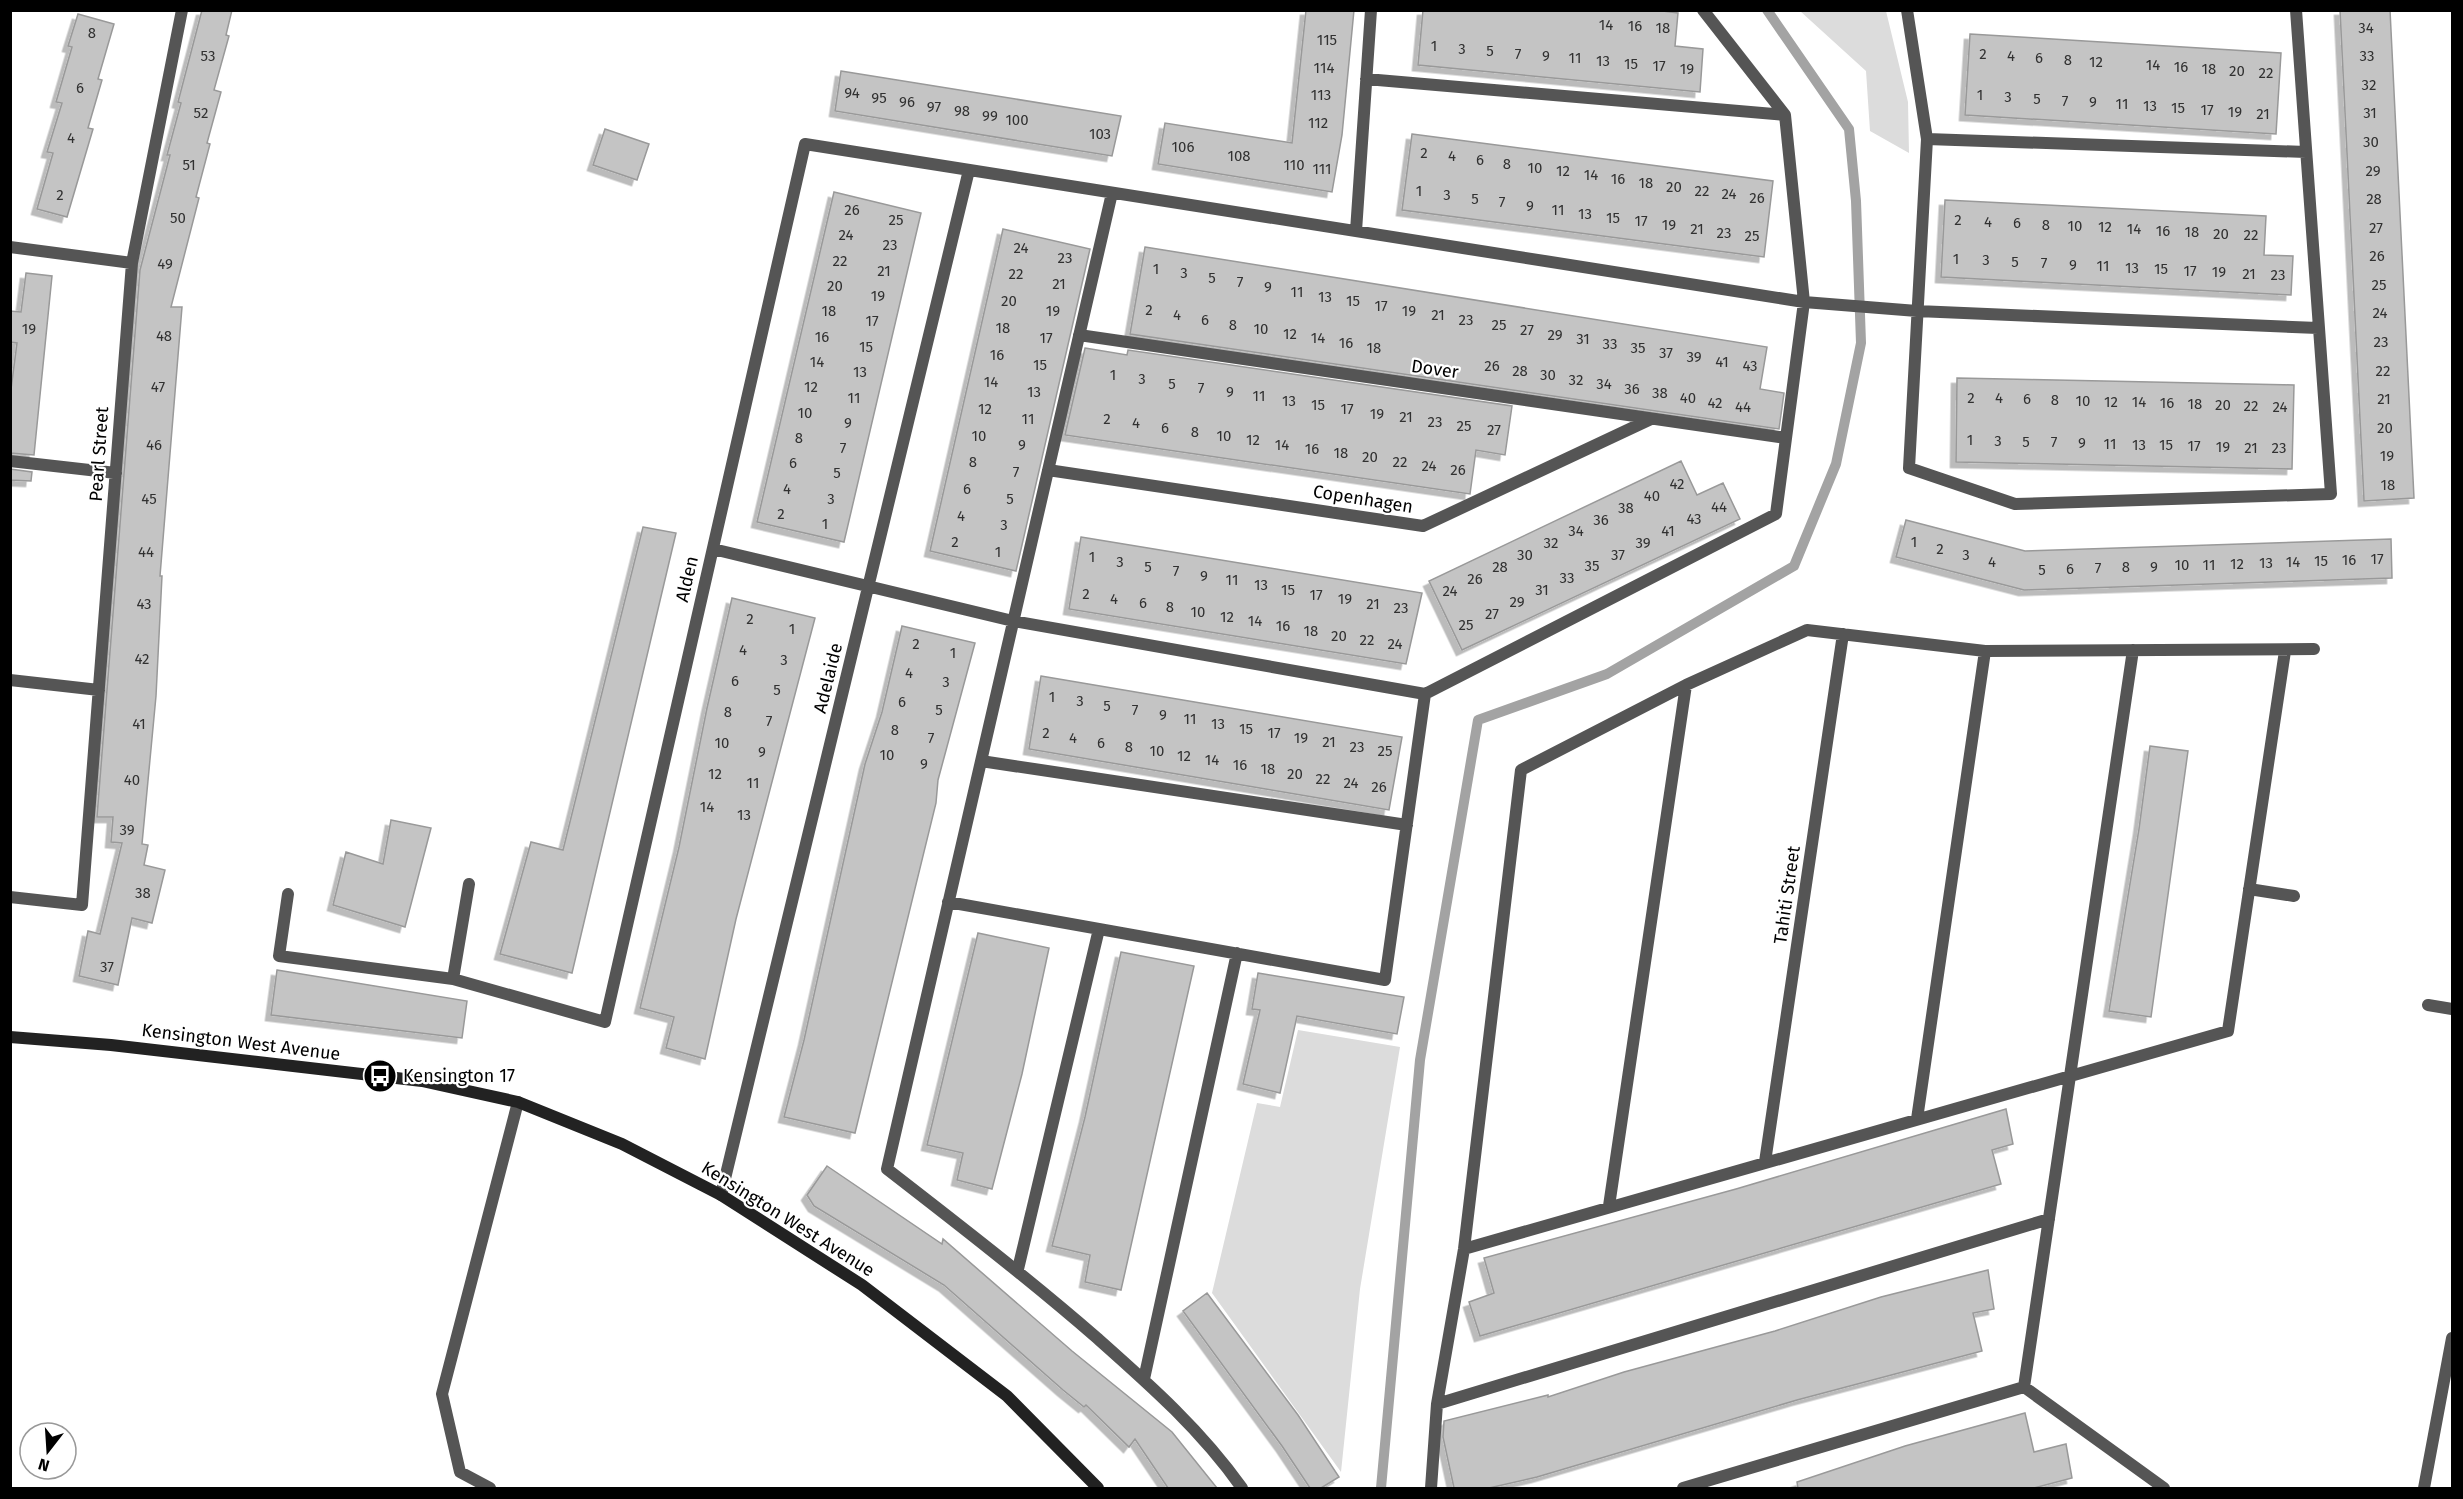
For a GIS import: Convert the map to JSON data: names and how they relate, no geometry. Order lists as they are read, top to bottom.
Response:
{
  "streets": {
    "street": [
      "Dover",
      "Pearl Street",
      "Copenhagen",
      "Alden",
      "Adelaide",
      "Tahiti Street",
      "Kensington West Avenue"
    ]
  },
  "crossings": [
    ["Dover", "Copenhagen"],
    ["Alden", "Adelaide"],
    ["Adelaide", "Kensington West Avenue"]
  ],
  "places": {
    "bus stop": ["Kensington 17"]
  },
  "house_numbers": [
    "14",
    "16",
    "18",
    "34",
    "8",
    "115",
    "1",
    "3",
    "5",
    "7",
    "2",
    "53",
    "9",
    "4",
    "33",
    "11",
    "6",
    "8",
    "13",
    "12",
    "15",
    "14",
    "17",
    "16",
    "114",
    "19",
    "18",
    "20",
    "22",
    "32",
    "6",
    "94",
    "113",
    "1",
    "3",
    "95",
    "5",
    "7",
    "96",
    "9",
    "11",
    "13",
    "97",
    "15",
    "17",
    "98",
    "19",
    "52",
    "31",
    "21",
    "99",
    "100",
    "112",
    "103",
    "4",
    "30",
    "106",
    "2",
    "108",
    "4",
    "6",
    "8",
    "51",
    "110",
    "10",
    "111",
    "12",
    "29",
    "14",
    "16",
    "18",
    "20",
    "1",
    "22",
    "24",
    "2",
    "3",
    "26",
    "5",
    "28",
    "7",
    "9",
    "26",
    "11",
    "13",
    "50",
    "15",
    "25",
    "2",
    "17",
    "4",
    "6",
    "19",
    "8",
    "10",
    "12",
    "27",
    "21",
    "14",
    "16",
    "18",
    "23",
    "20",
    "24",
    "22",
    "25",
    "23",
    "24",
    "26",
    "23",
    "1",
    "3",
    "22",
    "5",
    "7",
    "49",
    "9",
    "11",
    "13",
    "1",
    "15",
    "21",
    "17",
    "19",
    "3",
    "22",
    "21",
    "23",
    "5",
    "7",
    "21",
    "25",
    "20",
    "9",
    "11",
    "19",
    "13",
    "20",
    "15",
    "17",
    "2",
    "18",
    "19",
    "19",
    "24",
    "4",
    "21",
    "6",
    "23",
    "17",
    "8",
    "25",
    "18",
    "19",
    "10",
    "27",
    "12",
    "29",
    "48",
    "16",
    "17",
    "14",
    "31",
    "23",
    "16",
    "33",
    "15",
    "18",
    "35",
    "37",
    "16",
    "39",
    "14",
    "41",
    "15",
    "26",
    "43",
    "28",
    "22",
    "13",
    "1",
    "30",
    "3",
    "32",
    "14",
    "5",
    "34",
    "47",
    "12",
    "7",
    "36",
    "13",
    "9",
    "38",
    "11",
    "11",
    "40",
    "2",
    "4",
    "6",
    "21",
    "8",
    "13",
    "10",
    "12",
    "14",
    "42",
    "16",
    "18",
    "15",
    "20",
    "22",
    "44",
    "24",
    "12",
    "17",
    "10",
    "19",
    "21",
    "11",
    "2",
    "23",
    "9",
    "4",
    "25",
    "6",
    "20",
    "27",
    "8",
    "10",
    "10",
    "8",
    "12",
    "1",
    "3",
    "5",
    "7",
    "9",
    "11",
    "46",
    "9",
    "14",
    "13",
    "15",
    "17",
    "19",
    "7",
    "21",
    "23",
    "16",
    "18",
    "19",
    "20",
    "8",
    "22",
    "6",
    "24",
    "26",
    "7",
    "5",
    "42",
    "18",
    "4",
    "6",
    "40",
    "45",
    "3",
    "5",
    "44",
    "38",
    "2",
    "4",
    "43",
    "36",
    "1",
    "3",
    "34",
    "41",
    "2",
    "1",
    "32",
    "39",
    "2",
    "44",
    "1",
    "30",
    "37",
    "3",
    "1",
    "17",
    "16",
    "15",
    "3",
    "4",
    "14",
    "13",
    "12",
    "10",
    "11",
    "35",
    "5",
    "28",
    "8",
    "9",
    "7",
    "6",
    "5",
    "7",
    "9",
    "33",
    "26",
    "11",
    "13",
    "15",
    "31",
    "24",
    "2",
    "17",
    "4",
    "19",
    "29",
    "6",
    "43",
    "21",
    "8",
    "23",
    "10",
    "27",
    "12",
    "2",
    "14",
    "25",
    "16",
    "1",
    "18",
    "20",
    "22",
    "2",
    "24",
    "4",
    "1",
    "42",
    "3",
    "4",
    "6",
    "3",
    "5",
    "1",
    "3",
    "6",
    "5",
    "5",
    "7",
    "8",
    "9",
    "11",
    "7",
    "41",
    "13",
    "15",
    "8",
    "2",
    "17",
    "7",
    "4",
    "19",
    "21",
    "10",
    "6",
    "8",
    "23",
    "10",
    "25",
    "9",
    "10",
    "12",
    "14",
    "9",
    "16",
    "18",
    "12",
    "20",
    "22",
    "40",
    "11",
    "24",
    "26",
    "14",
    "13",
    "39",
    "38",
    "37"
  ],
  "north": "bottom"
}
